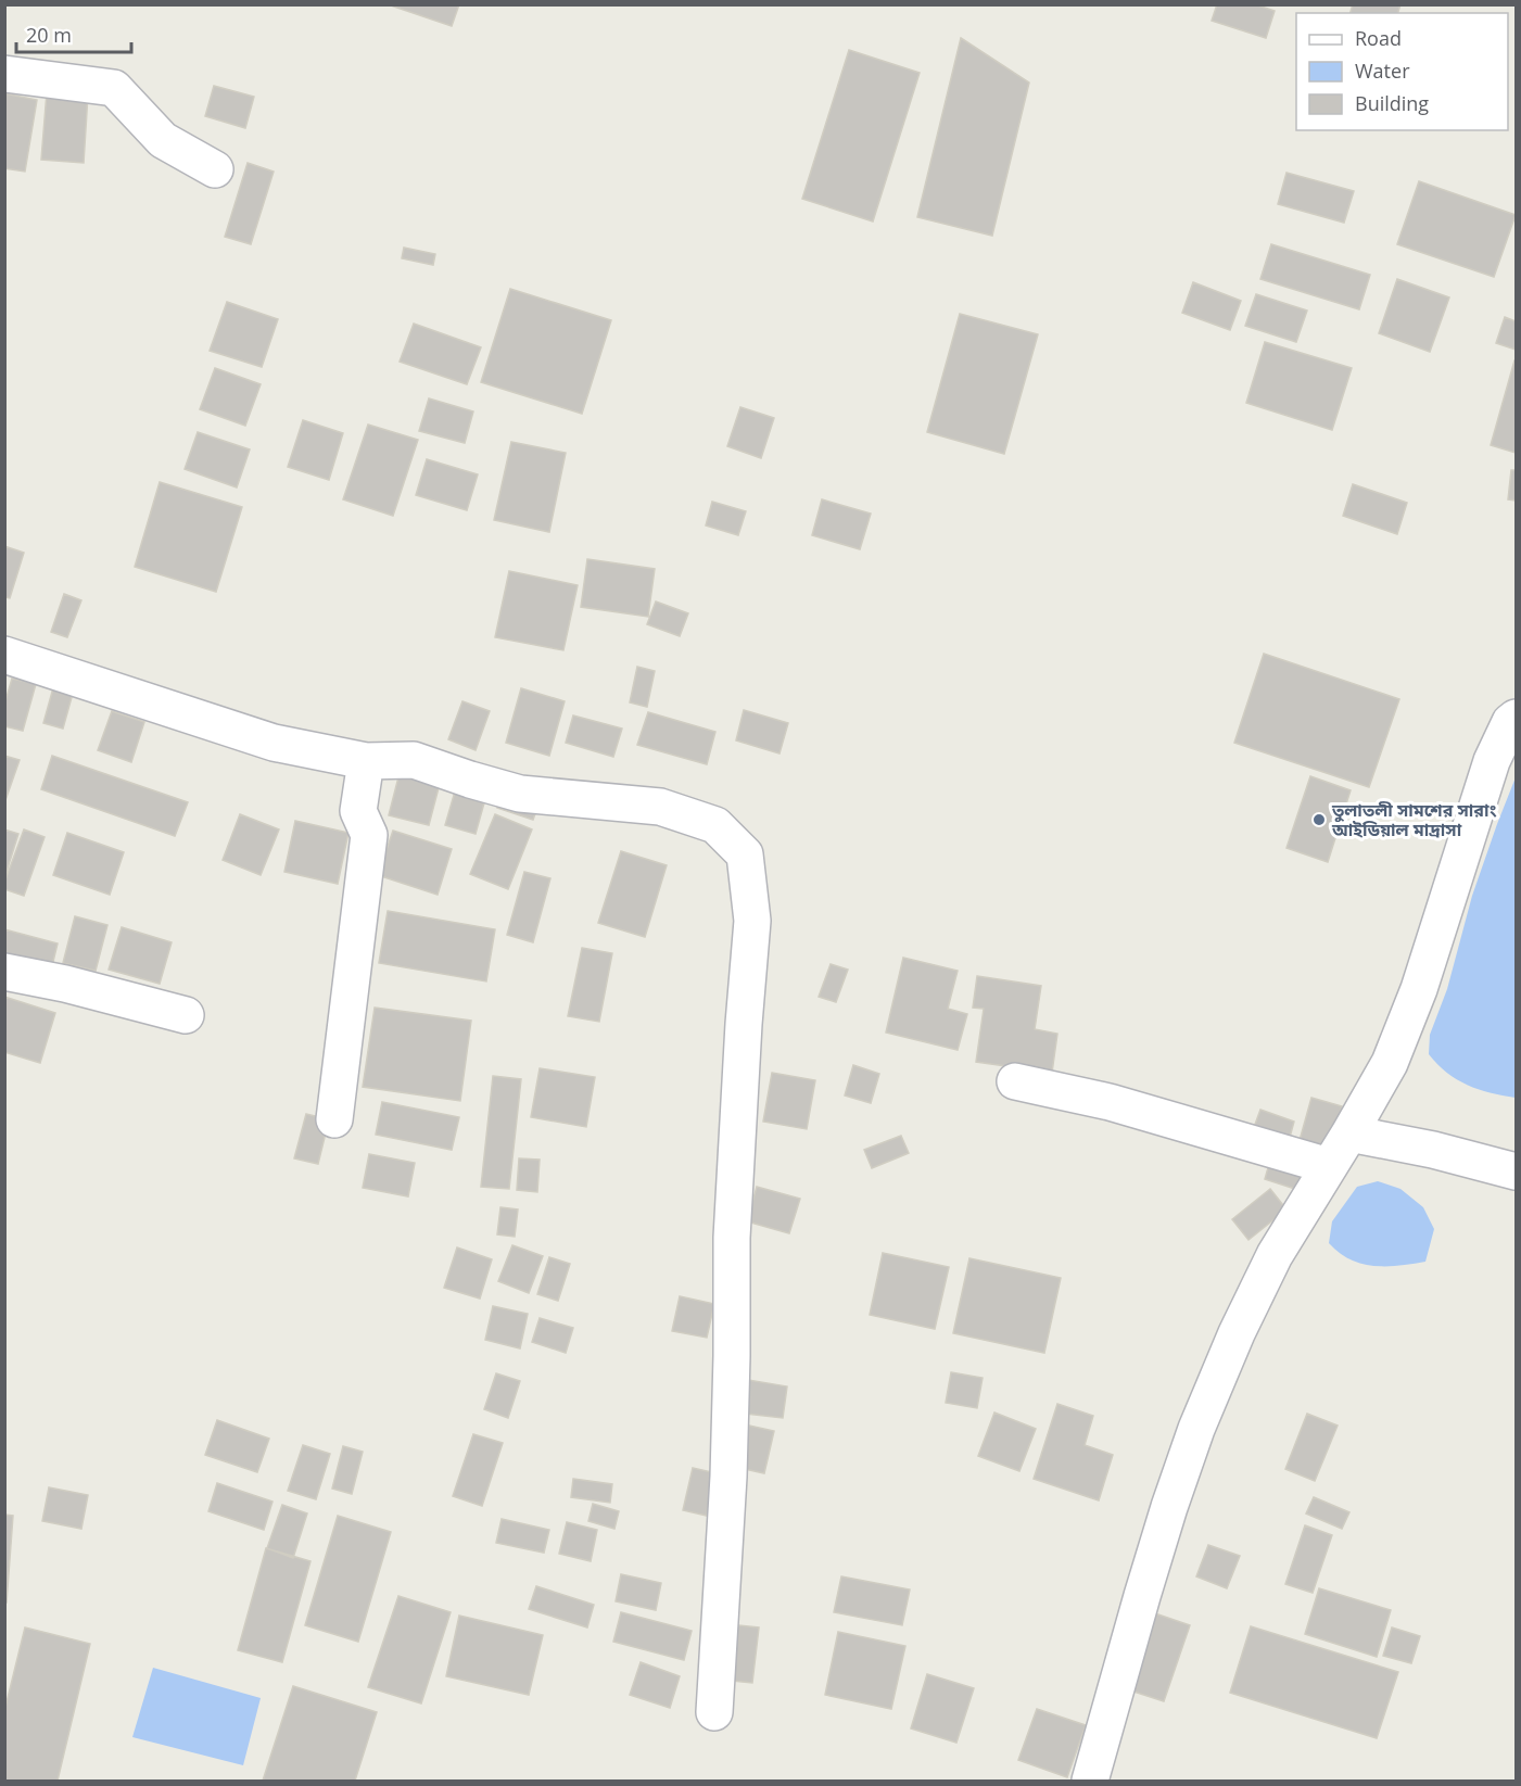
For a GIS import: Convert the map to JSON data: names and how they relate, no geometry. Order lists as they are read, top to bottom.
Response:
{
  "places": ["তুলাতলী সামশের সারাং আইডিয়াল মাদ্রাসা"],
  "legend": ["Road", "Water", "Building"],
  "scale_bar": "20 m"
}
